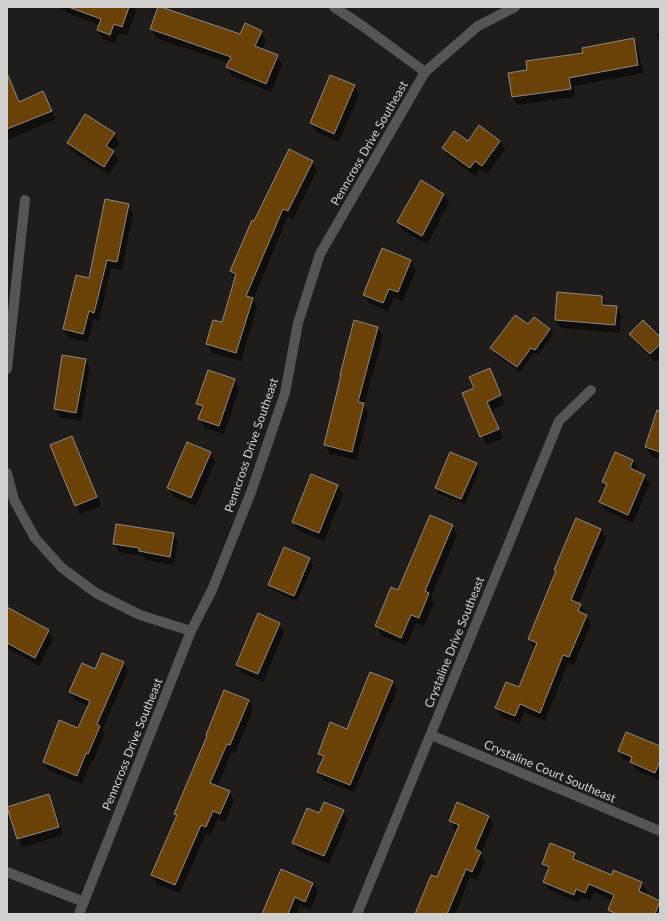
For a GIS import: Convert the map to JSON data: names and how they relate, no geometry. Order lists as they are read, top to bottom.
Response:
{
  "streets": {
    "street": ["Penncross Drive Southeast", "Crystaline Drive Southeast", "Crystaline Court Southeast"]
  },
  "crossings": [
    ["Crystaline Drive Southeast", "Crystaline Court Southeast"]
  ]
}
